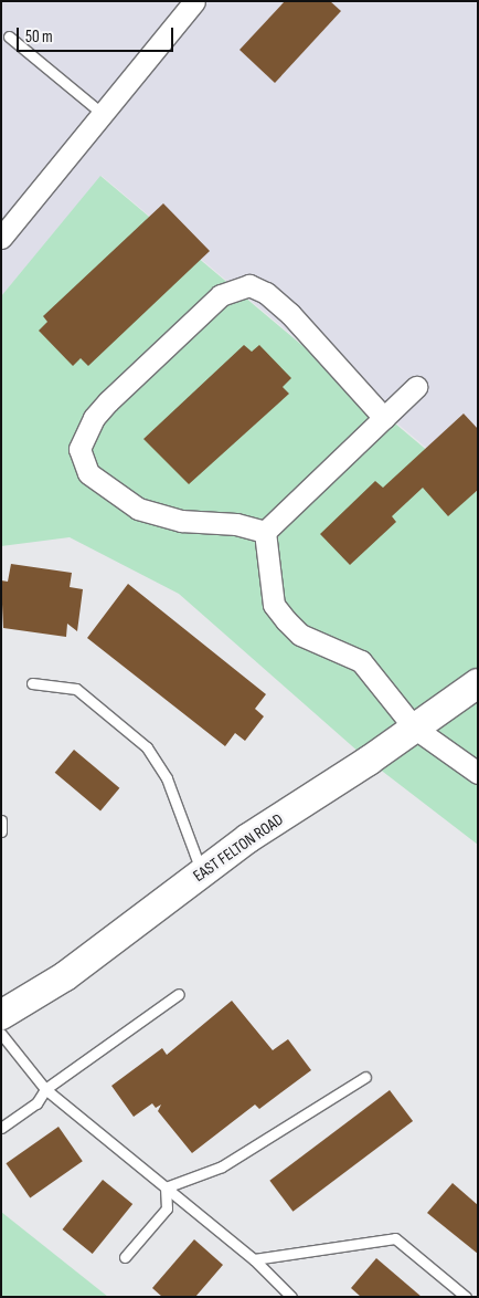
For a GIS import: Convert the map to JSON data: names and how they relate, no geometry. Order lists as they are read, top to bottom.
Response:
{
  "streets": {
    "street": ["EAST FELTON ROAD"]
  },
  "scale_bar": "50 m"
}
